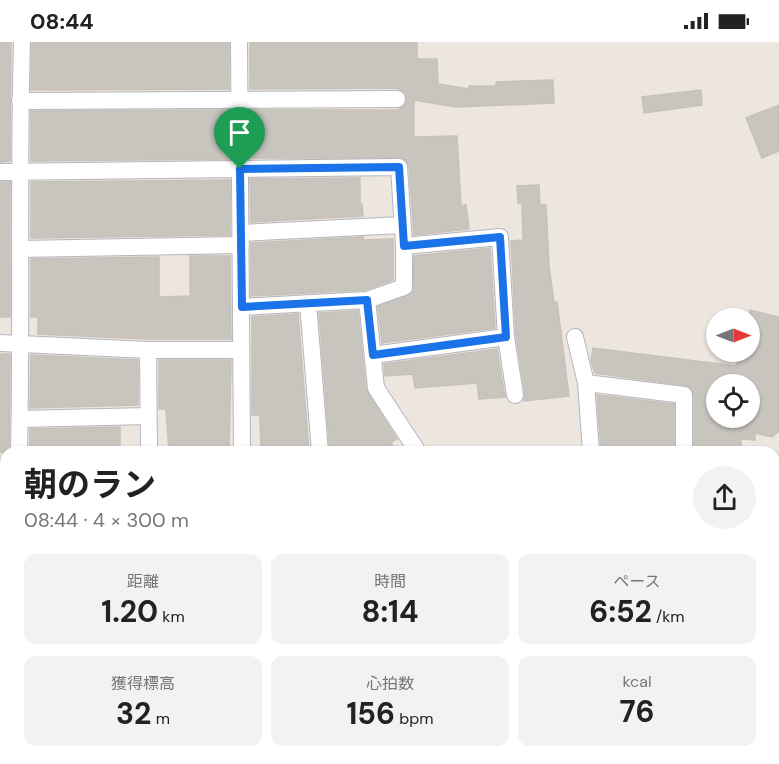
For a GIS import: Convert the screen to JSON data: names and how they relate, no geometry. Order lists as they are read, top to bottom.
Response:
{
  "north": "right",
  "page": {
    "status": "08:44",
    "heading": ["朝のラン", "08:44 · 4 × 300 m"],
    "stats": [
      ["距離", "1.20 km"],
      ["時間", "8:14"],
      ["ペース", "6:52 /km"],
      ["獲得標高", "32 m"],
      ["心拍数", "156 bpm"],
      ["kcal", "76"]
    ]
  }
}
